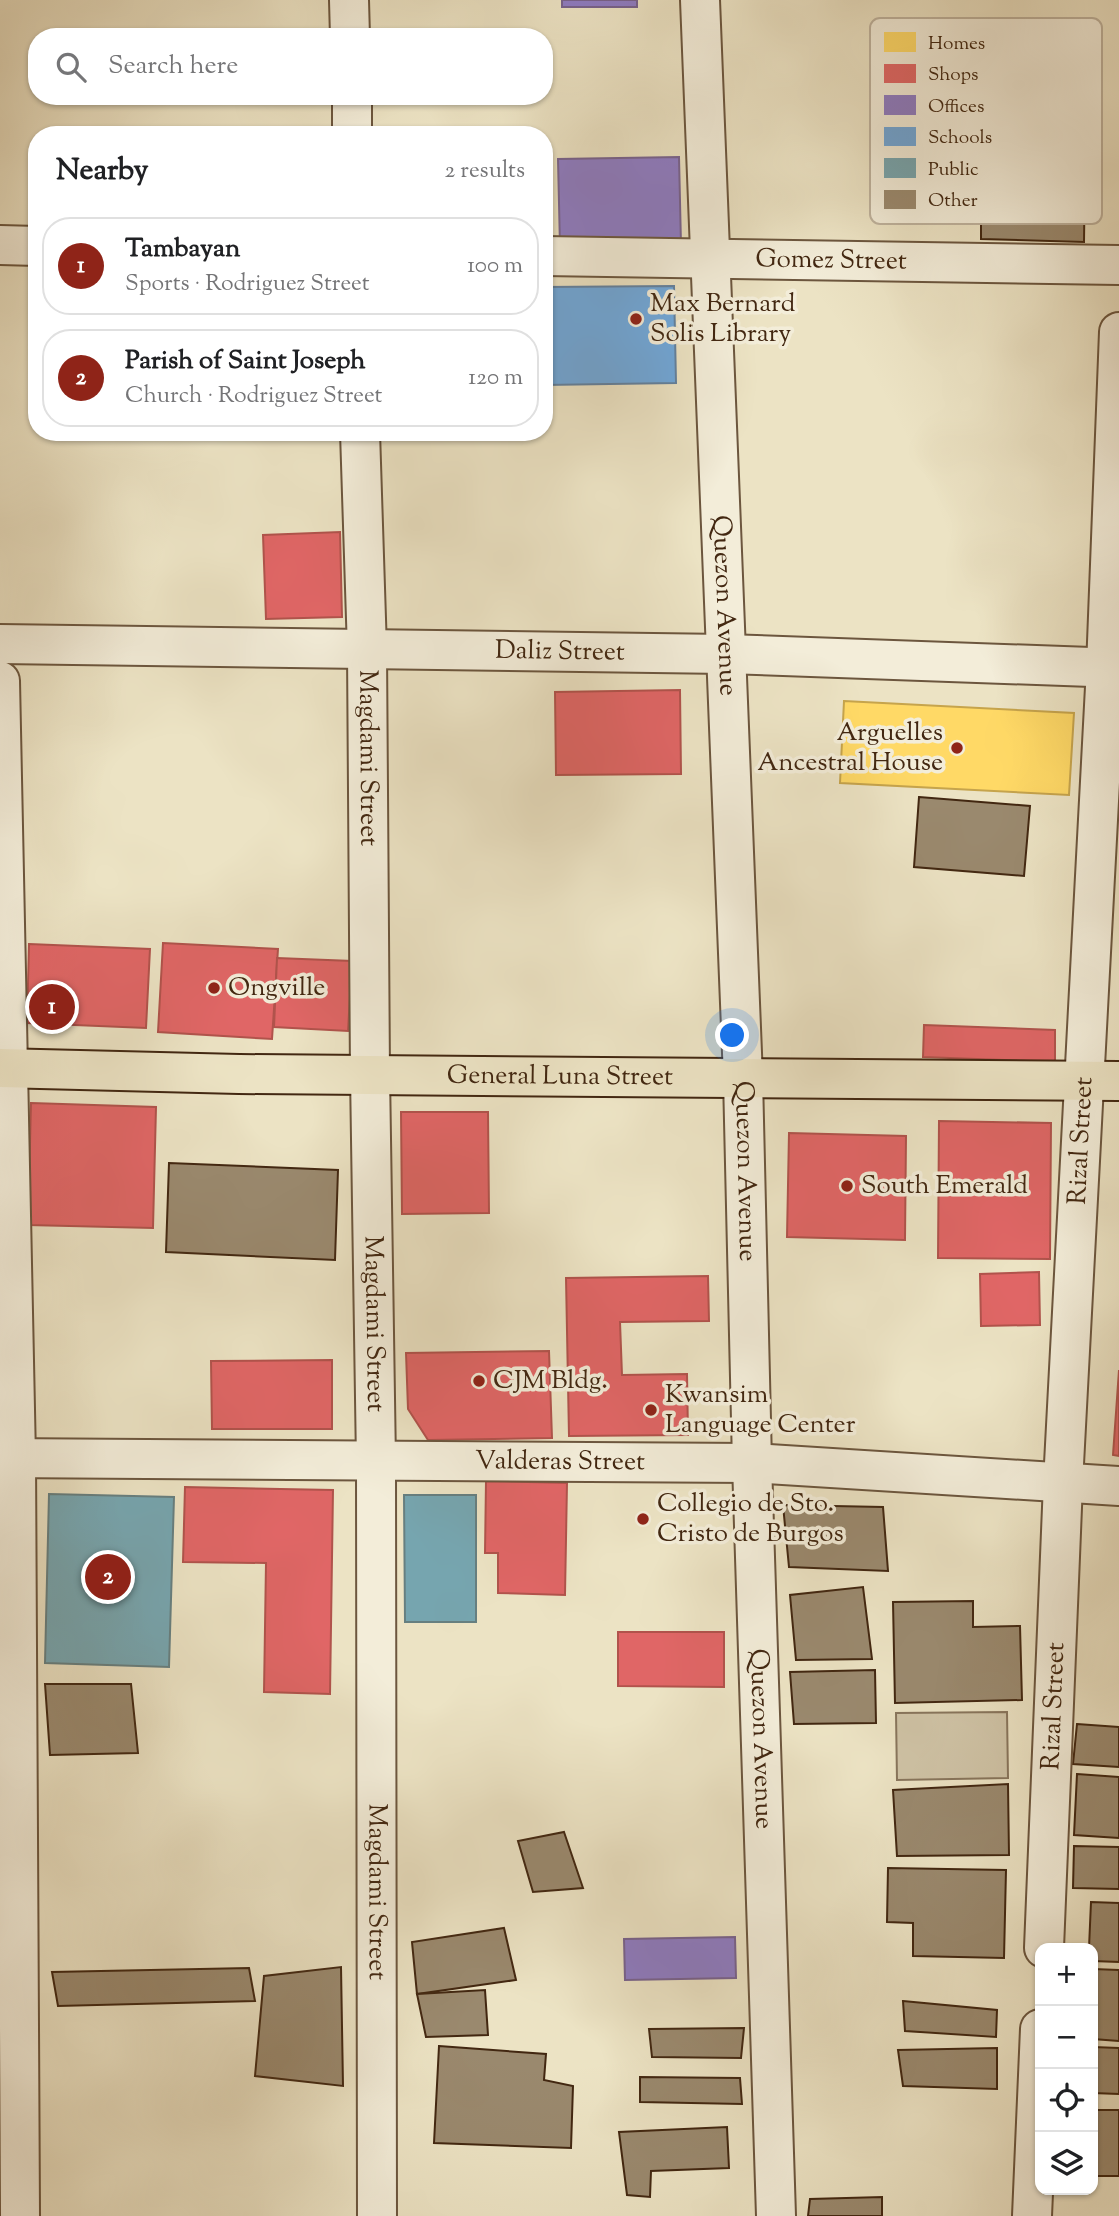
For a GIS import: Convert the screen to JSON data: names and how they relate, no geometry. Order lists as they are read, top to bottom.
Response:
{
  "streets": {
    "main road": ["General Luna Street"],
    "street": [
      "Gomez Street",
      "Quezon Avenue",
      "Daliz Street",
      "Magdami Street",
      "Rizal Street",
      "Valderas Street"
    ]
  },
  "crossings": [
    ["Gomez Street", "Quezon Avenue"],
    ["Quezon Avenue", "Daliz Street"],
    ["Quezon Avenue", "General Luna Street"],
    ["Quezon Avenue", "Valderas Street"],
    ["Daliz Street", "Magdami Street"],
    ["Daliz Street", "Rizal Street"],
    ["Magdami Street", "General Luna Street"],
    ["Magdami Street", "Valderas Street"],
    ["General Luna Street", "Rizal Street"],
    ["Rizal Street", "Valderas Street"]
  ],
  "places": [
    "Max Bernard Solis Library",
    "Arguelles Ancestral House",
    "Ongville",
    "South Emerald",
    "CJM Bldg.",
    "Kwansim Language Center",
    "Collegio de Sto. Cristo de Burgos"
  ],
  "legend": [
    "Homes",
    "Shops",
    "Offices",
    "Schools",
    "Public",
    "Other"
  ],
  "page": {
    "search": "Search here",
    "heading": ["Nearby", "2 results"],
    "list": [
      {
        "mark": "1",
        "name": "Tambayan",
        "note": "Sports · Rodriguez Street",
        "value": "100 m"
      },
      {
        "mark": "2",
        "name": "Parish of Saint Joseph",
        "note": "Church · Rodriguez Street",
        "value": "120 m"
      }
    ],
    "pins": ["1", "2"],
    "map_buttons": ["+", "−"]
  }
}
